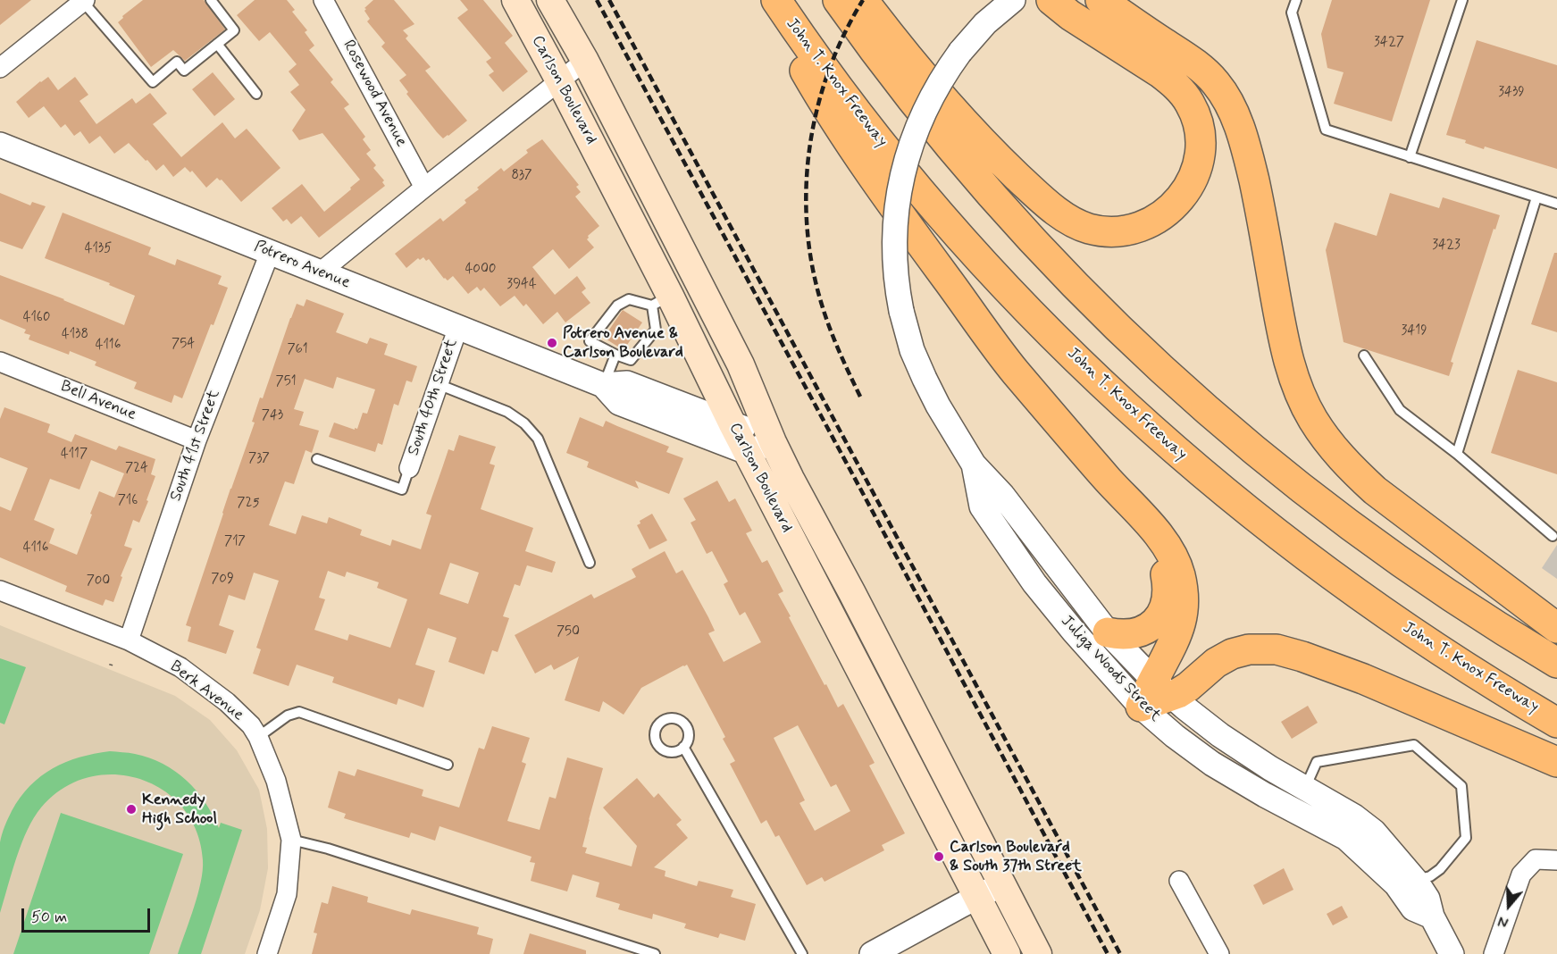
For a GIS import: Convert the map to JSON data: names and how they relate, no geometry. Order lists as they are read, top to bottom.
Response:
{
  "streets": {
    "highway": ["John T. Knox Freeway"],
    "main road": ["Carlson Boulevard"],
    "street": [
      "Rosewood Avenue",
      "Potrero Avenue",
      "South 40th Street",
      "Bell Avenue",
      "South 41st Street",
      "Juliga Woods Street",
      "Berk Avenue"
    ]
  },
  "crossings": [
    ["Carlson Boulevard", "Potrero Avenue"],
    ["Potrero Avenue", "South 40th Street"],
    ["Potrero Avenue", "South 41st Street"],
    ["Bell Avenue", "South 41st Street"],
    ["South 41st Street", "Berk Avenue"]
  ],
  "places": ["Potrero Avenue & Carlson Boulevard", "Kennedy High School", "Carlson Boulevard & South 37th Street"],
  "house_numbers": [
    "3427",
    "3439",
    "837",
    "3423",
    "4135",
    "4000",
    "3944",
    "4160",
    "3419",
    "4138",
    "754",
    "4116",
    "761",
    "751",
    "743",
    "4117",
    "737",
    "724",
    "716",
    "725",
    "717",
    "4116",
    "709",
    "700",
    "750"
  ],
  "scale_bar": "50 m",
  "north": "bottom"
}
